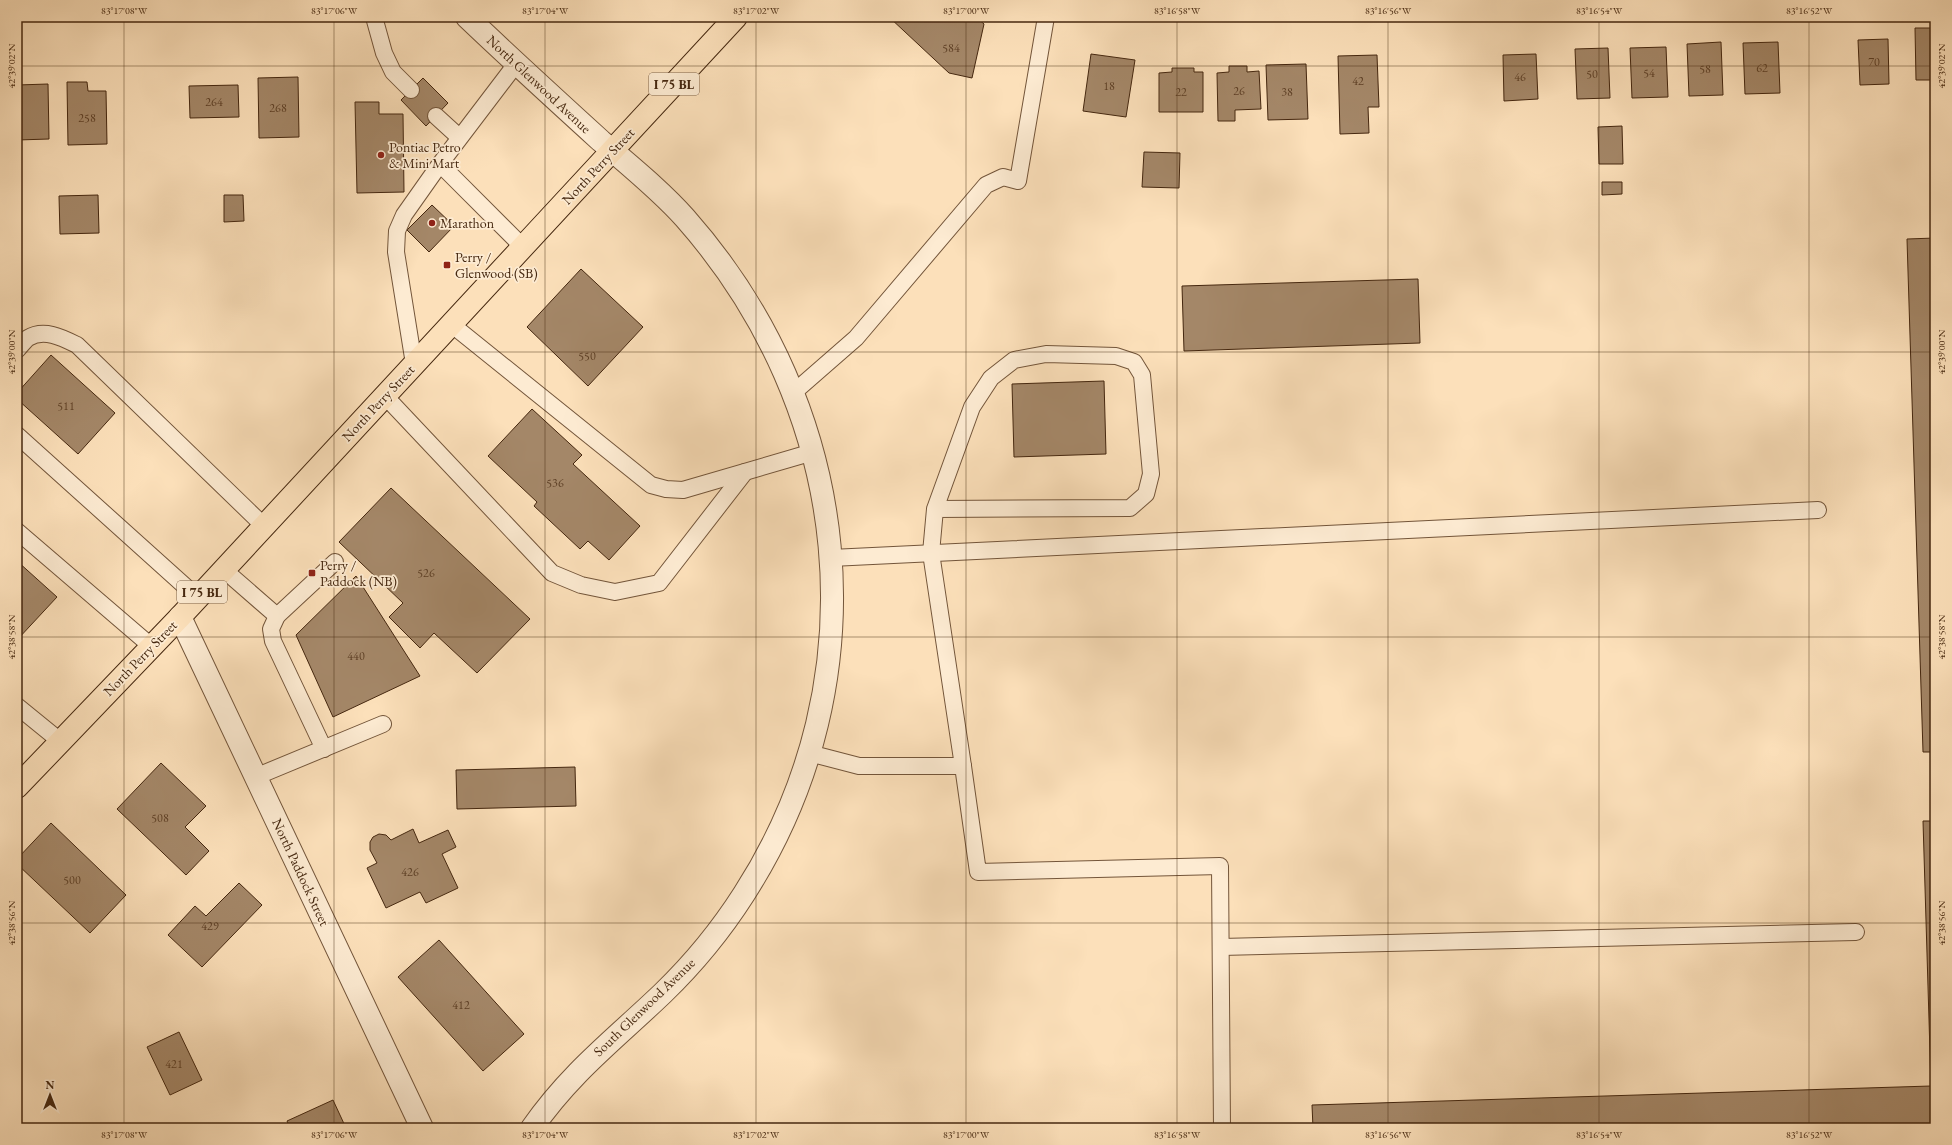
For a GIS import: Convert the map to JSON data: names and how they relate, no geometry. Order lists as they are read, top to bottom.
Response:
{
  "streets": {
    "main road": ["I 75 BL", "North Perry Street"],
    "street": ["North Glenwood Avenue", "North Paddock Street", "South Glenwood Avenue"]
  },
  "crossings": [
    ["North Glenwood Avenue", "North Perry Street"],
    ["North Glenwood Avenue", "South Glenwood Avenue"],
    ["North Perry Street", "North Paddock Street"],
    ["North Perry Street", "South Glenwood Avenue"]
  ],
  "places": {
    "other": ["Pontiac Petro & Mini Mart", "Marathon"],
    "transit": ["Perry / Glenwood (SB)", "Perry / Paddock (NB)"]
  },
  "house_numbers": [
    "584",
    "70",
    "62",
    "58",
    "54",
    "50",
    "46",
    "42",
    "18",
    "26",
    "22",
    "38",
    "264",
    "268",
    "258",
    "550",
    "511",
    "536",
    "526",
    "440",
    "508",
    "426",
    "500",
    "429",
    "412",
    "421"
  ],
  "north": "top",
  "coordinates": [
    "83°17'08\"W",
    "83°17'06\"W",
    "83°17'04\"W",
    "83°17'02\"W",
    "83°17'00\"W",
    "83°16'58\"W",
    "83°16'56\"W",
    "83°16'54\"W",
    "83°16'52\"W",
    "42°39'02\"N",
    "42°39'00\"N",
    "42°38'58\"N",
    "42°38'56\"N"
  ]
}
